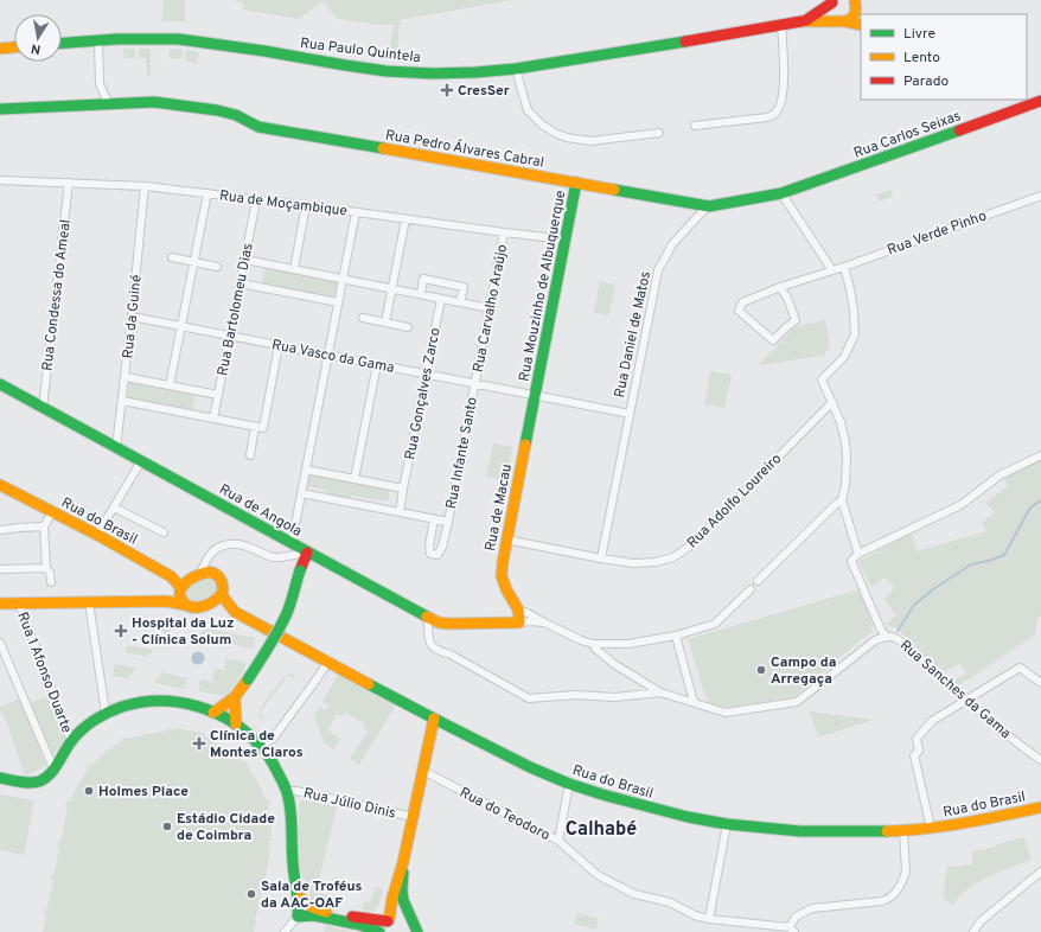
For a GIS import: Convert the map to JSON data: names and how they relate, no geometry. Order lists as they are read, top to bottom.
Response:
{
  "streets": {
    "street": [
      "Rua Paulo Quintela",
      "Rua Carlos Seixas",
      "Rua Pedro Álvares Cabral",
      "Rua de Moçambique",
      "Rua Verde Pinho",
      "Rua Mouzinho de Albuquerque",
      "Rua Condessa do Ameal",
      "Rua Carvalho Araújo",
      "Rua Bartolomeu Dias",
      "Rua da Guiné",
      "Rua Daniel de Matos",
      "Rua Vasco da Gama",
      "Rua Gonçalves Zarco",
      "Rua Infante Santo",
      "Rua Adolfo Loureiro",
      "Rua de Macau",
      "Rua de Angola",
      "Rua do Brasil",
      "Rua 1 Afonso Duarte",
      "Rua Sanches da Gama",
      "Rua Júlio Dinis",
      "Rua do Teodoro"
    ]
  },
  "crossings": [
    ["Rua Pedro Álvares Cabral", "Rua Mouzinho de Albuquerque"],
    ["Rua Pedro Álvares Cabral", "Rua Daniel de Matos"],
    ["Rua de Moçambique", "Rua Mouzinho de Albuquerque"],
    ["Rua de Moçambique", "Rua Condessa do Ameal"],
    ["Rua de Moçambique", "Rua Carvalho Araújo"],
    ["Rua de Moçambique", "Rua Bartolomeu Dias"],
    ["Rua de Moçambique", "Rua da Guiné"],
    ["Rua Mouzinho de Albuquerque", "Rua Vasco da Gama"],
    ["Rua Mouzinho de Albuquerque", "Rua de Macau"],
    ["Rua Condessa do Ameal", "Rua de Angola"],
    ["Rua Carvalho Araújo", "Rua Vasco da Gama"],
    ["Rua Carvalho Araújo", "Rua Infante Santo"],
    ["Rua Bartolomeu Dias", "Rua Vasco da Gama"],
    ["Rua da Guiné", "Rua Vasco da Gama"],
    ["Rua da Guiné", "Rua de Angola"],
    ["Rua Daniel de Matos", "Rua Vasco da Gama"],
    ["Rua Daniel de Matos", "Rua Adolfo Loureiro"],
    ["Rua Vasco da Gama", "Rua Gonçalves Zarco"],
    ["Rua Vasco da Gama", "Rua Infante Santo"],
    ["Rua Vasco da Gama", "Rua de Macau"],
    ["Rua Adolfo Loureiro", "Rua de Macau"],
    ["Rua de Macau", "Rua de Angola"]
  ],
  "districts": ["Calhabé"],
  "places": {
    "health": ["CresSer", "Hospital da Luz - Clínica Solum", "Clínica de Montes Claros"],
    "other": [
      "Campo da Arregaça",
      "Holmes Place",
      "Estádio Cidade de Coimbra",
      "Sala de Troféus da AAC-OAF"
    ]
  },
  "legend": ["Livre", "Lento", "Parado"],
  "north": "bottom"
}
